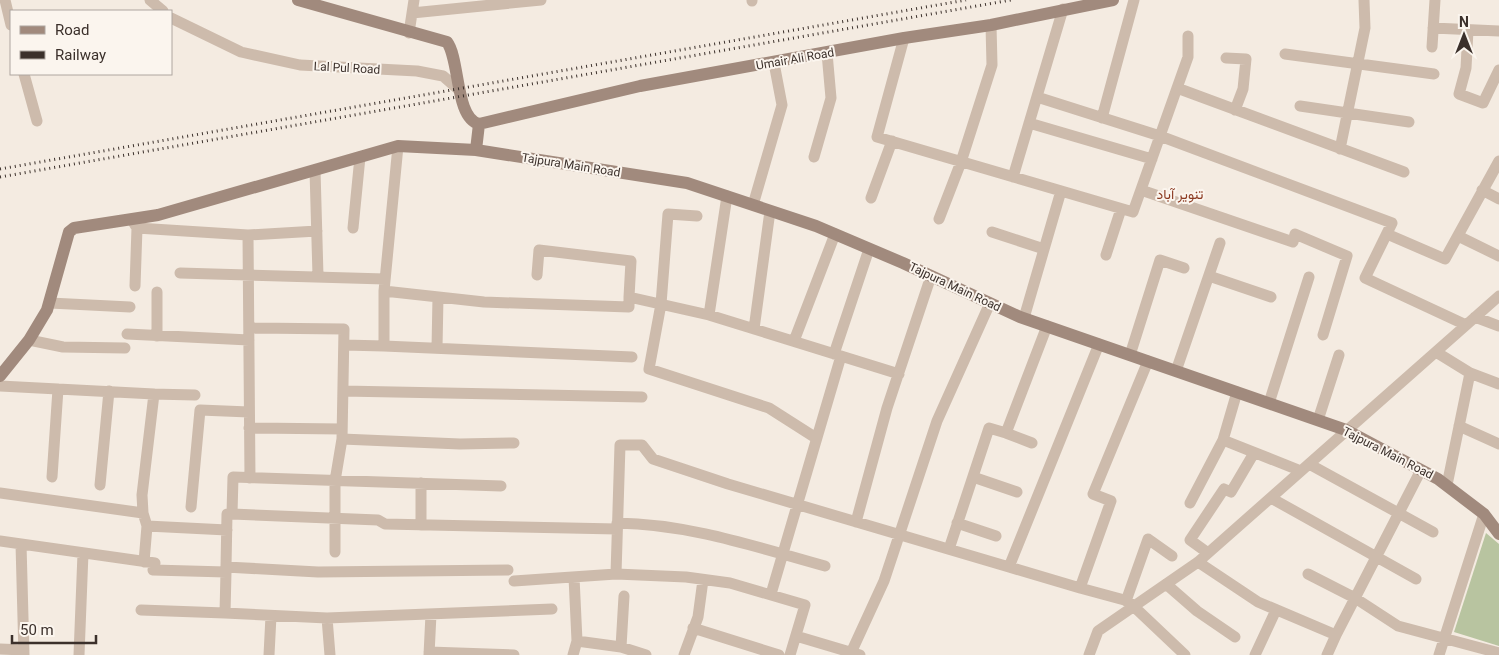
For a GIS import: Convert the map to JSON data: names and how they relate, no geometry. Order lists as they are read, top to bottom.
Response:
{
  "streets": {
    "street": ["Umair Ali Road", "Lal Pul Road", "Tajpura Main Road"]
  },
  "districts": ["تنویر آباد"],
  "legend": ["Road", "Railway"],
  "scale_bar": "50 m",
  "north": "top"
}
